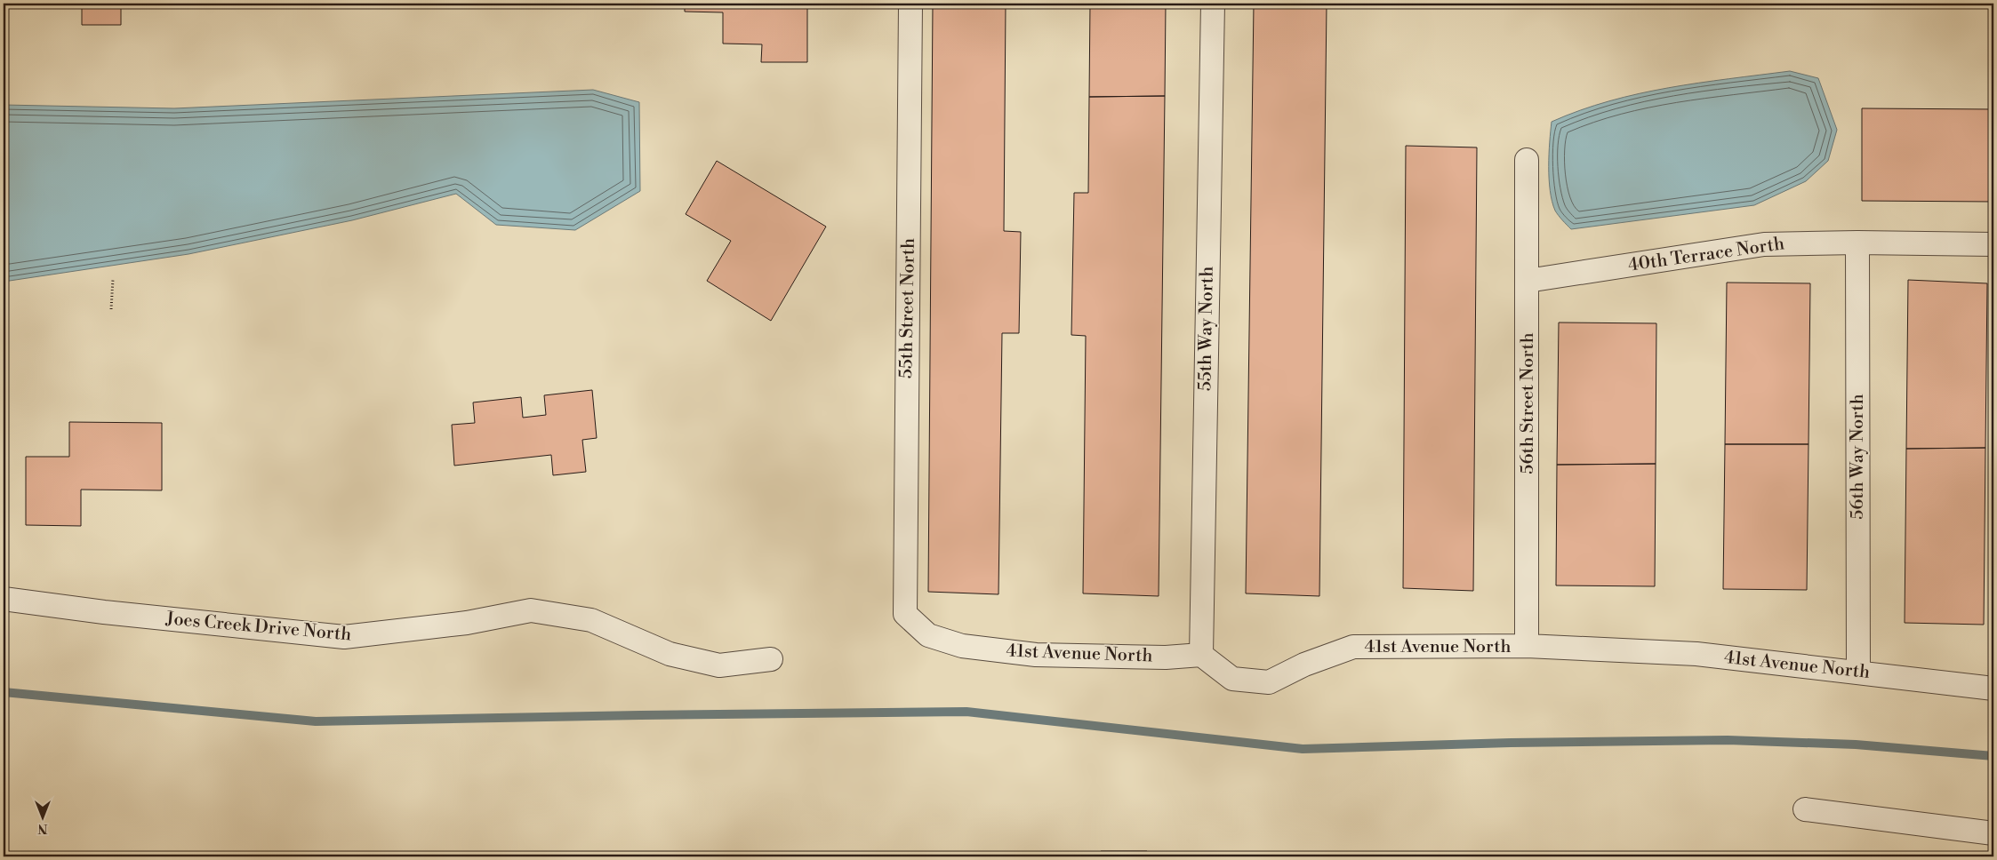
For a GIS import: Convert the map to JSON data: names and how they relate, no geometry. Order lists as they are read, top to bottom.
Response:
{
  "streets": {
    "street": [
      "40th Terrace North",
      "55th Street North",
      "55th Way North",
      "56th Street North",
      "56th Way North",
      "Joes Creek Drive North",
      "41st Avenue North"
    ]
  },
  "crossings": [
    ["40th Terrace North", "56th Street North"],
    ["40th Terrace North", "56th Way North"],
    ["55th Street North", "41st Avenue North"],
    ["55th Way North", "41st Avenue North"],
    ["56th Street North", "41st Avenue North"],
    ["56th Way North", "41st Avenue North"]
  ],
  "north": "bottom"
}
